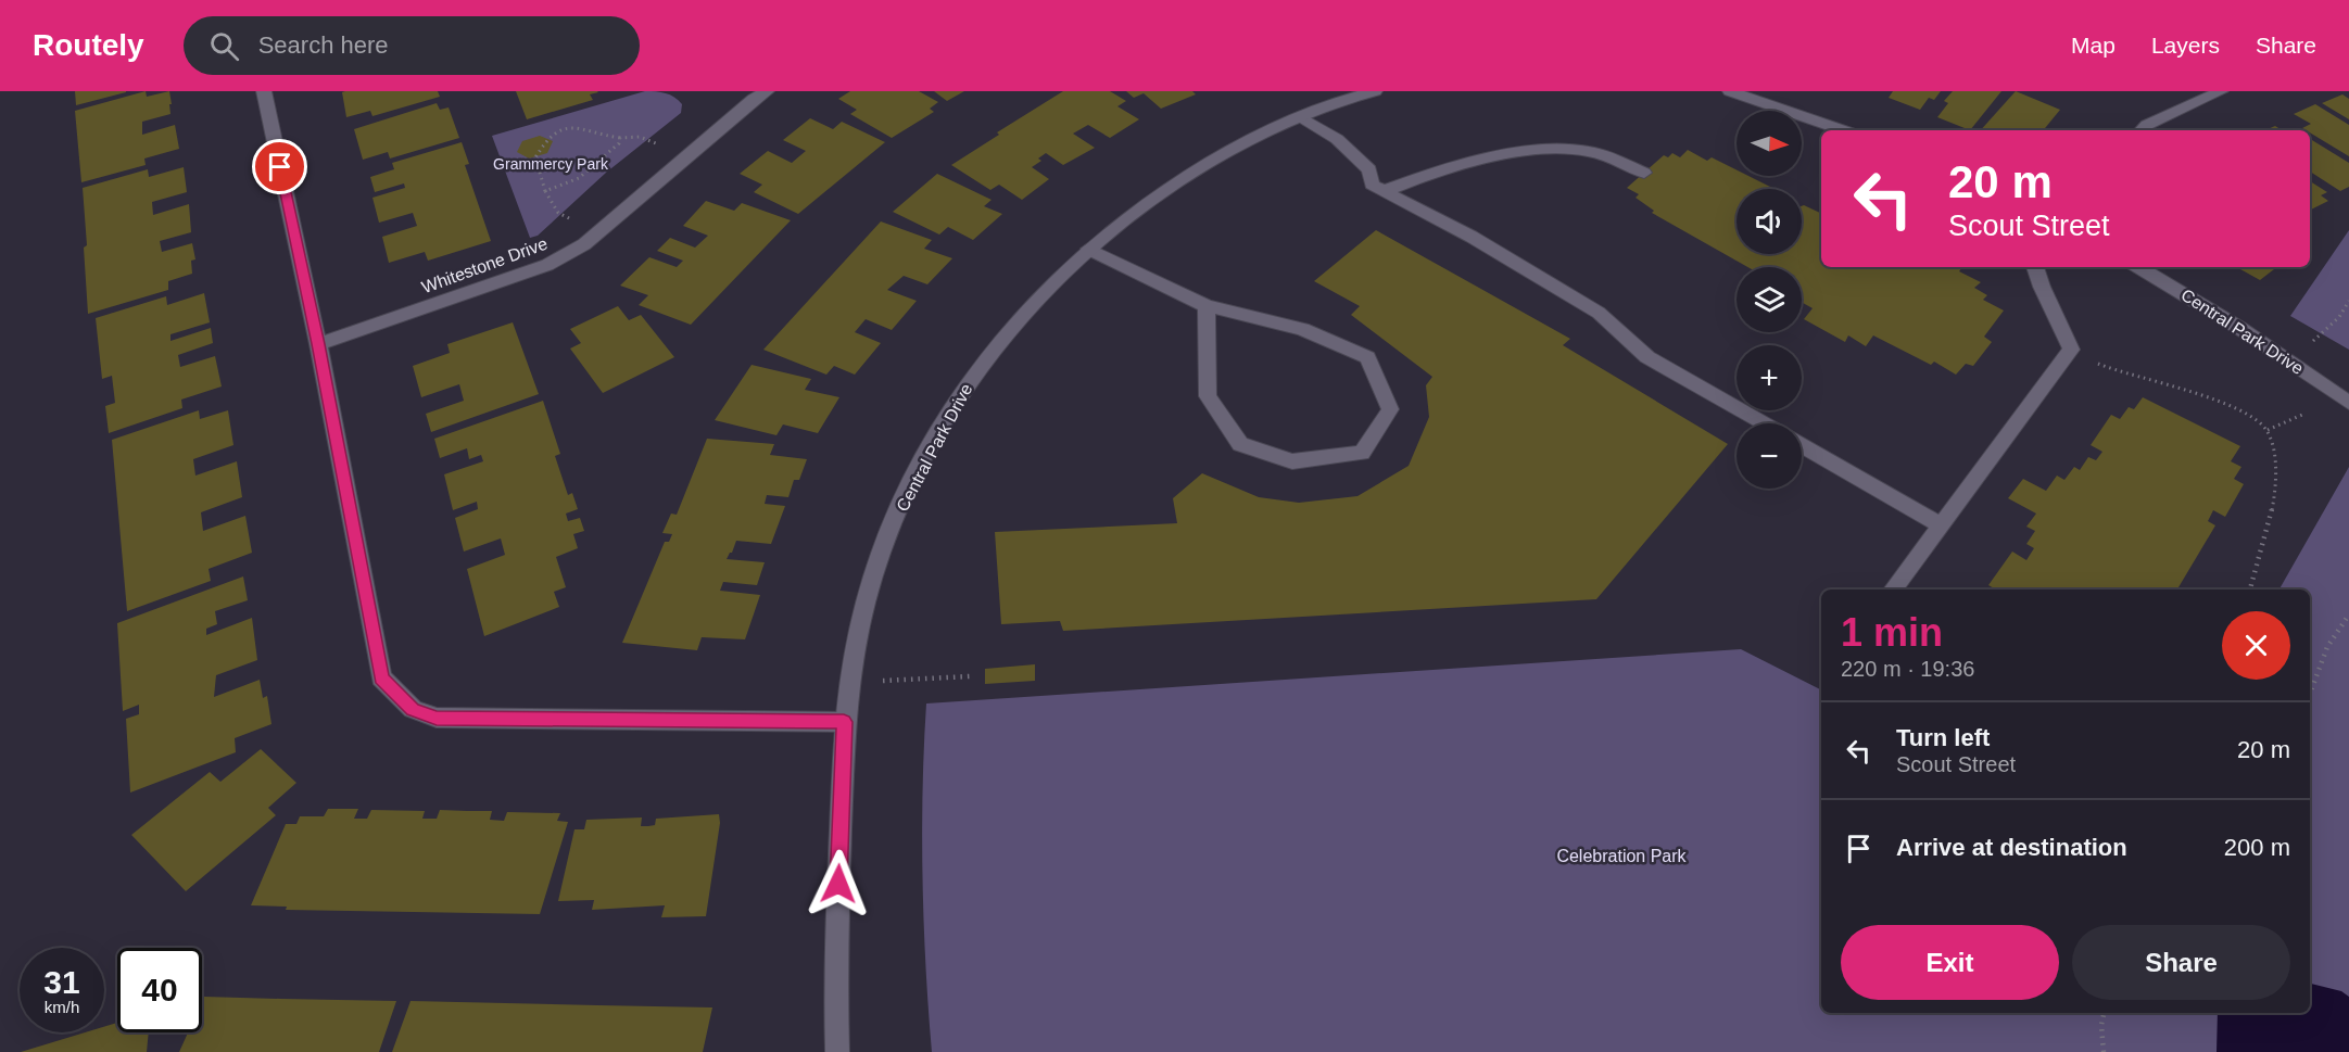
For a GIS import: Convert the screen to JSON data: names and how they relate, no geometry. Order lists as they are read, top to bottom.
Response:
{
  "streets": {
    "street": ["Whitestone Drive", "Central Park Drive"]
  },
  "parks": ["Grammercy Park", "Celebration Park"],
  "north": "right",
  "page": {
    "header": "Routely",
    "search": "Search here",
    "nav": ["Map", "Layers", "Share"],
    "map_buttons": ["+", "−"],
    "turn": ["20 m", "Scout Street"],
    "heading": ["1 min", "220 m · 19:36"],
    "list": [
      {
        "name": "Turn left",
        "note": "Scout Street",
        "value": "20 m"
      },
      {
        "name": "Arrive at destination",
        "value": "200 m"
      }
    ],
    "buttons": ["Exit", "Share"],
    "speed": "31 km/h",
    "limit": "40"
  }
}
